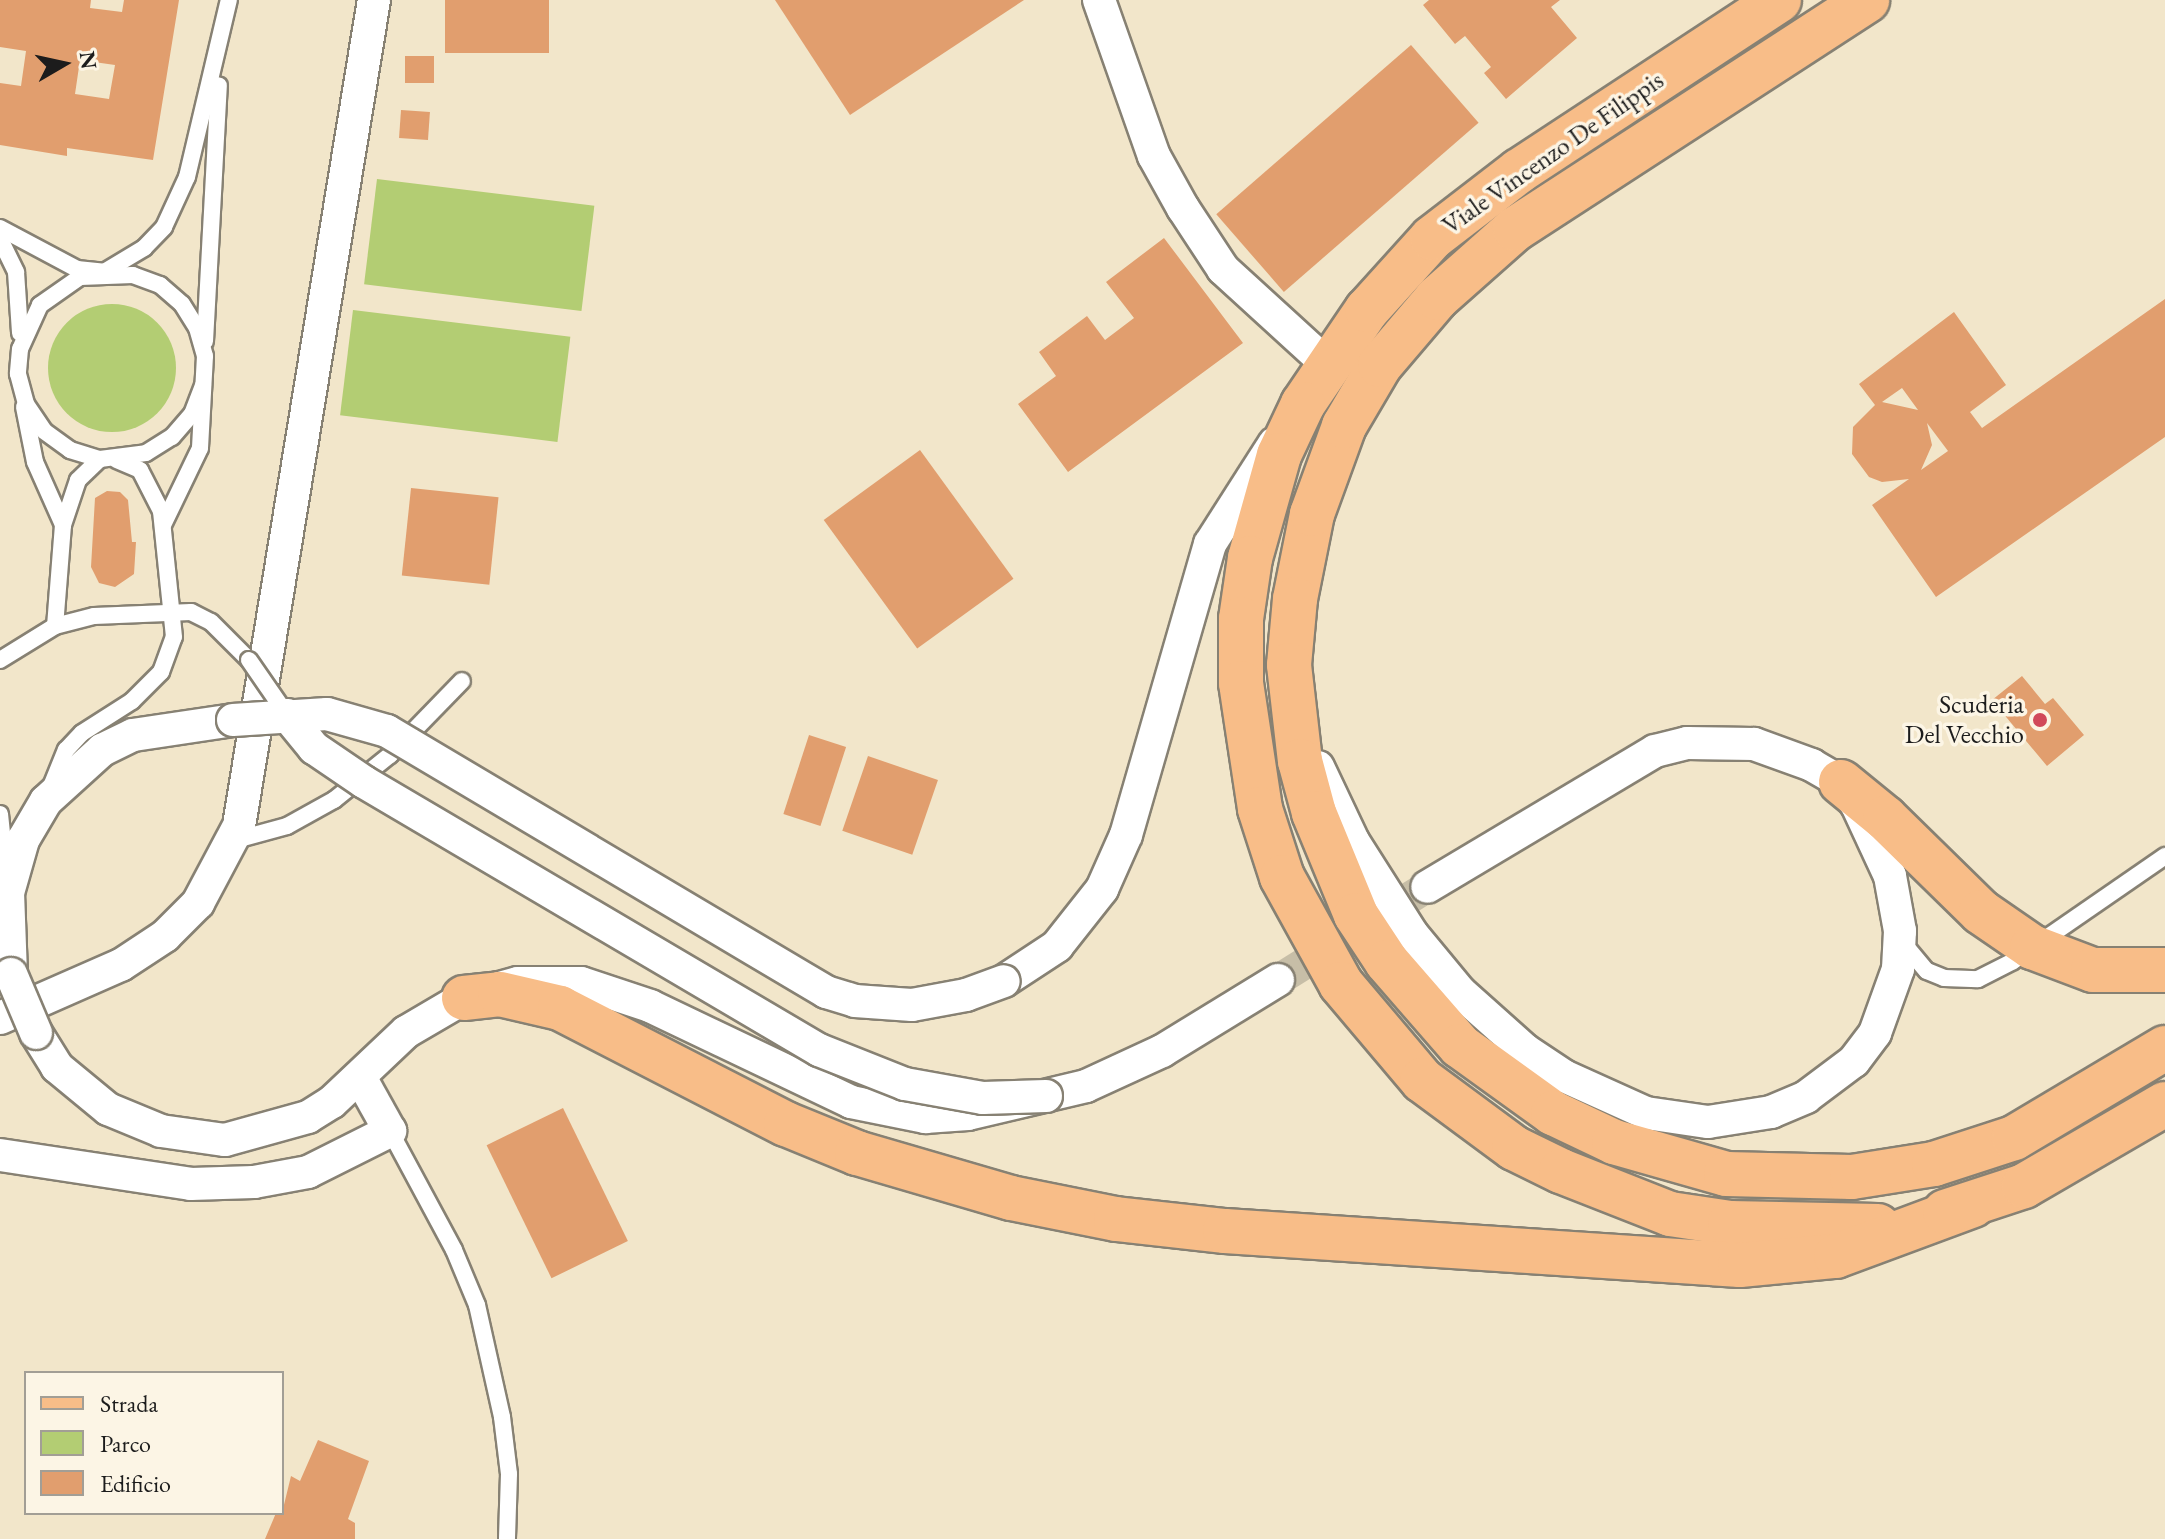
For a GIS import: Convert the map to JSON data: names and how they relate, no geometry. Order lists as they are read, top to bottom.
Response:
{
  "streets": {
    "main road": ["Viale Vincenzo De Filippis"]
  },
  "places": ["Scuderia Del Vecchio"],
  "legend": ["Strada", "Parco", "Edificio"],
  "north": "right"
}
